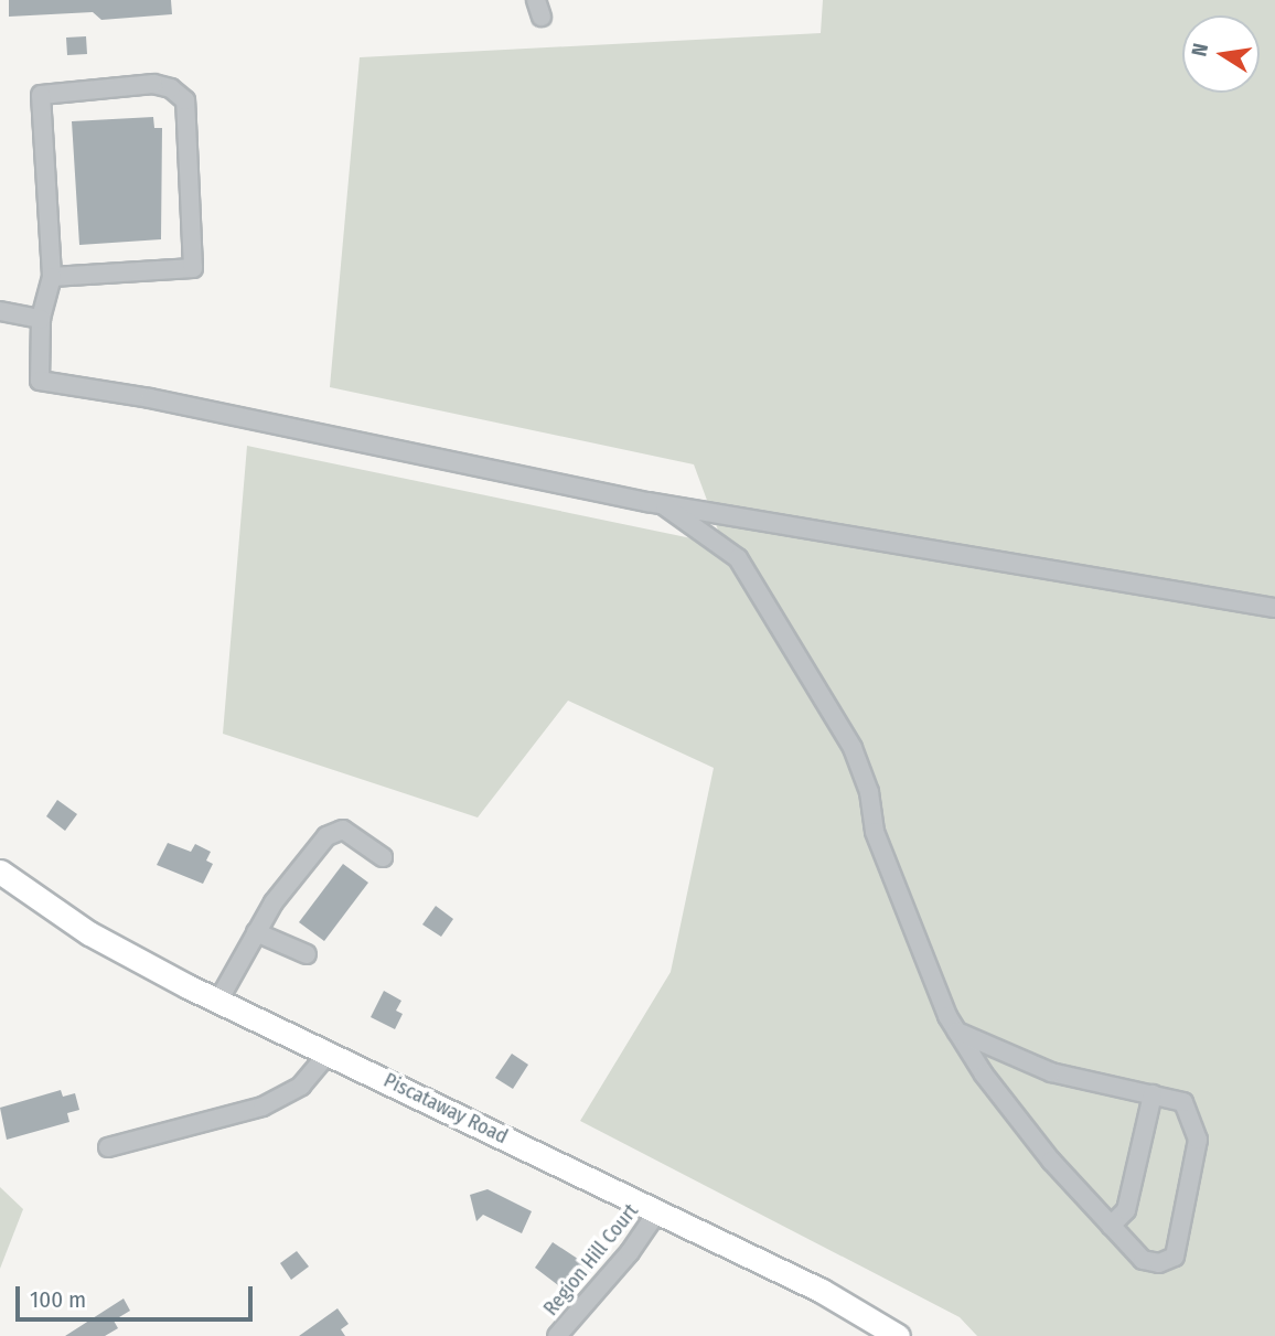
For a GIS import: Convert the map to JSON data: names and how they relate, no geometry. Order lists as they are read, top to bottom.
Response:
{
  "streets": {
    "main road": ["Piscataway Road"],
    "street": ["Region Hill Court"]
  },
  "crossings": [
    ["Piscataway Road", "Region Hill Court"]
  ],
  "scale_bar": "100 m",
  "north": "left"
}
